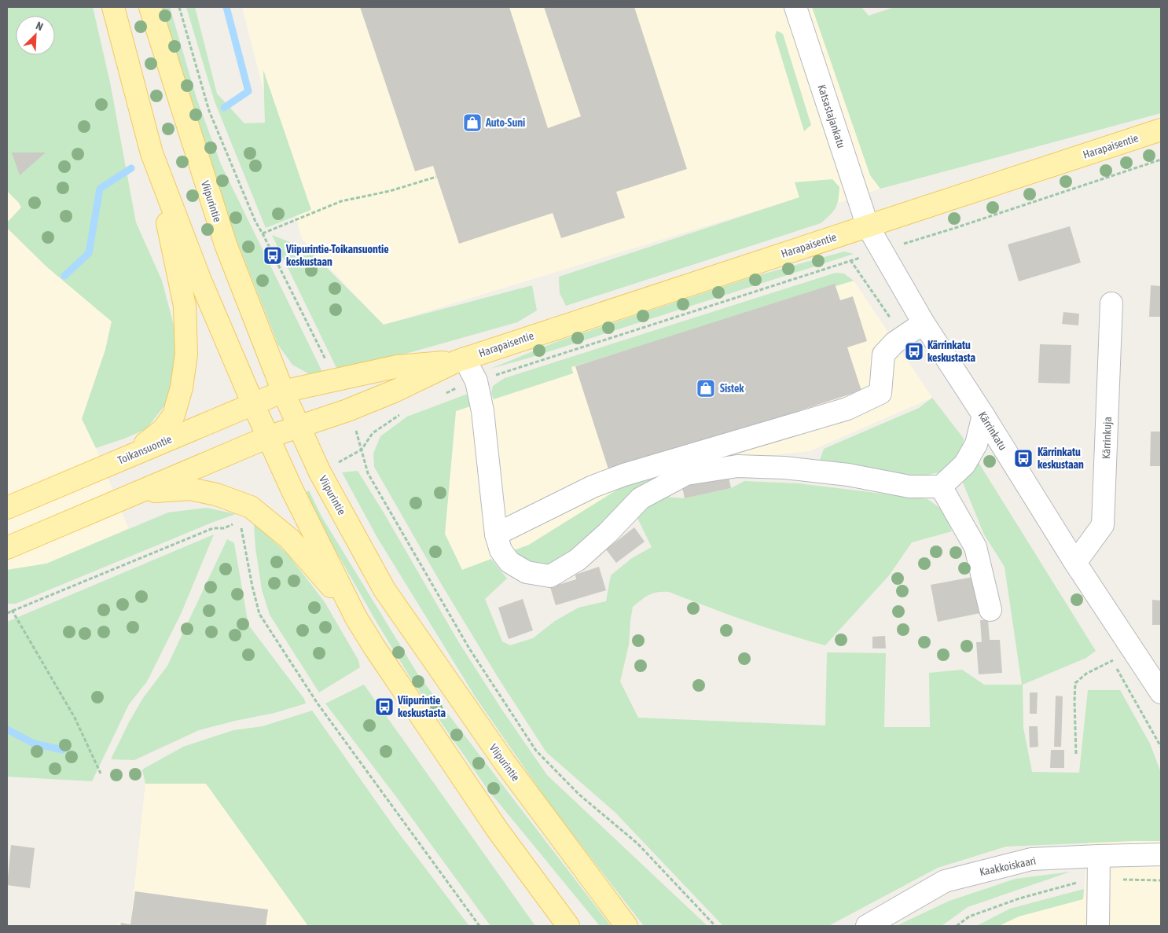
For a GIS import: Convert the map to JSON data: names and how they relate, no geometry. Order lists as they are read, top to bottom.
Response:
{
  "streets": {
    "main road": ["Harapaisentie", "Viipurintie", "Toikansuontie"],
    "street": [
      "Katsastajankatu",
      "Kärrinkatu",
      "Kärrinkuja",
      "Kaakkoiskaari"
    ]
  },
  "crossings": [
    ["Katsastajankatu", "Harapaisentie"],
    ["Katsastajankatu", "Kärrinkatu"],
    ["Harapaisentie", "Viipurintie"],
    ["Harapaisentie", "Kärrinkatu"],
    ["Harapaisentie", "Toikansuontie"],
    ["Viipurintie", "Toikansuontie"],
    ["Kärrinkatu", "Kärrinkuja"]
  ],
  "places": {
    "shop": ["Auto-Suni", "Sistek"],
    "bus stop": [
      "Viipurintie-Toikansuontie keskustaan",
      "Kärrinkatu keskustasta",
      "Kärrinkatu keskustaan",
      "Viipurintie keskustasta"
    ]
  },
  "north": "top right"
}
